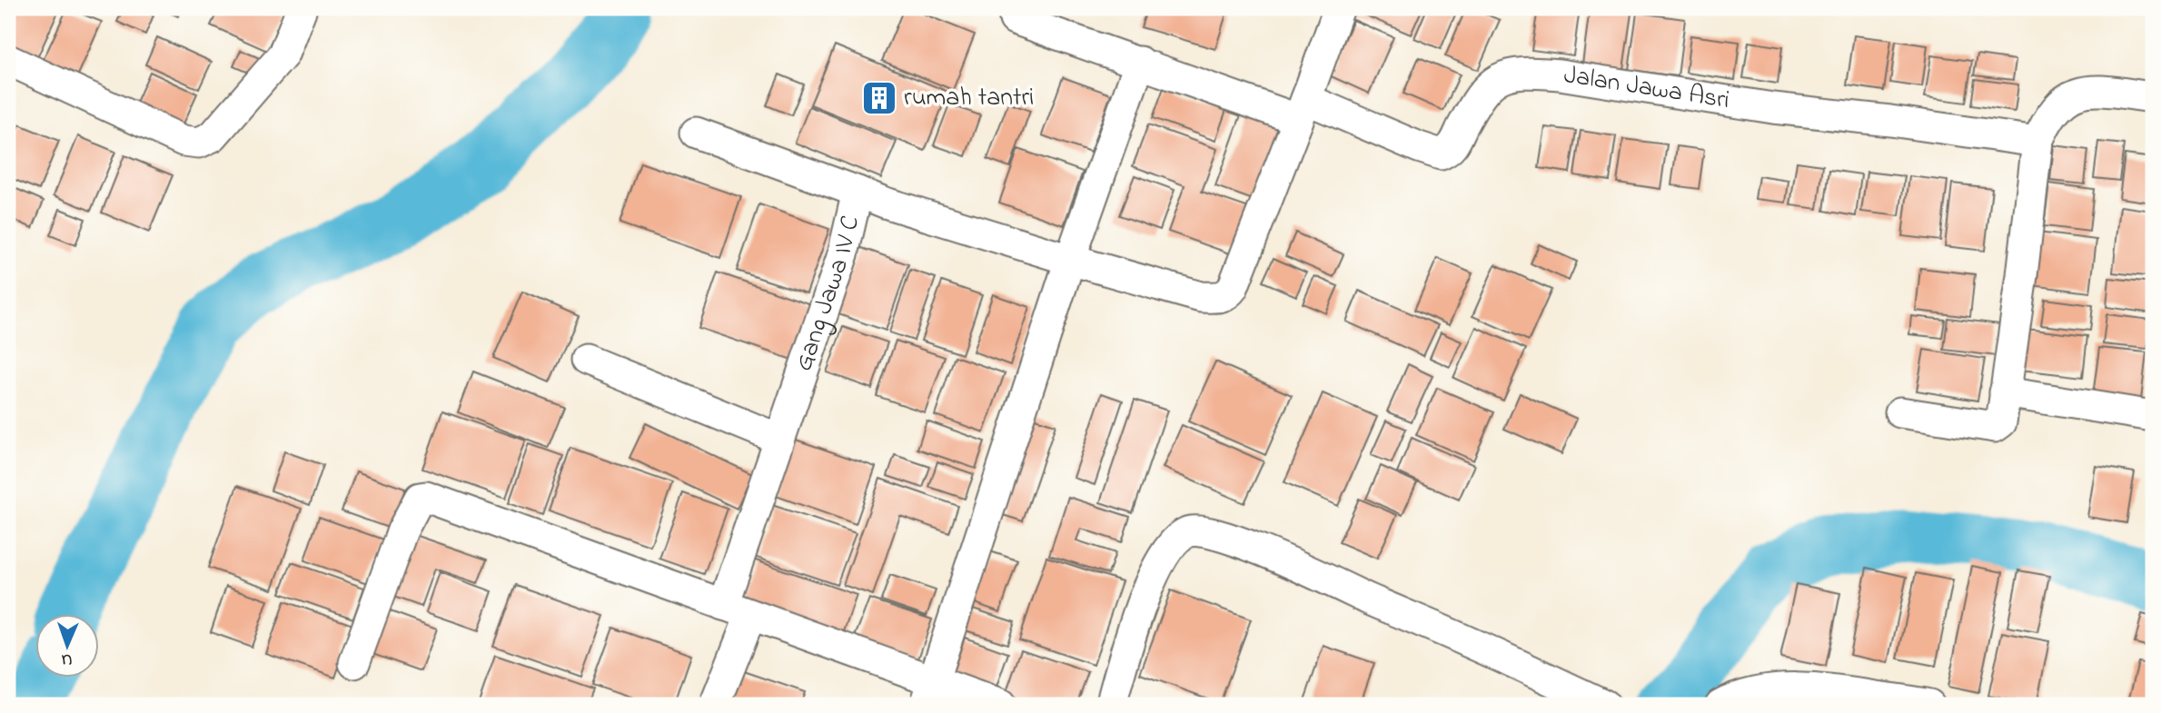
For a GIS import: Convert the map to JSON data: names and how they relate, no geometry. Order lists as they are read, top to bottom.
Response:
{
  "streets": {
    "street": ["Jalan Jawa Asri", "Gang Jawa IV C"]
  },
  "crossings": [
    ["Jalan Jawa Asri", "Gang Jawa IV C"]
  ],
  "places": {
    "building": ["rumah tantri"]
  },
  "north": "bottom"
}
